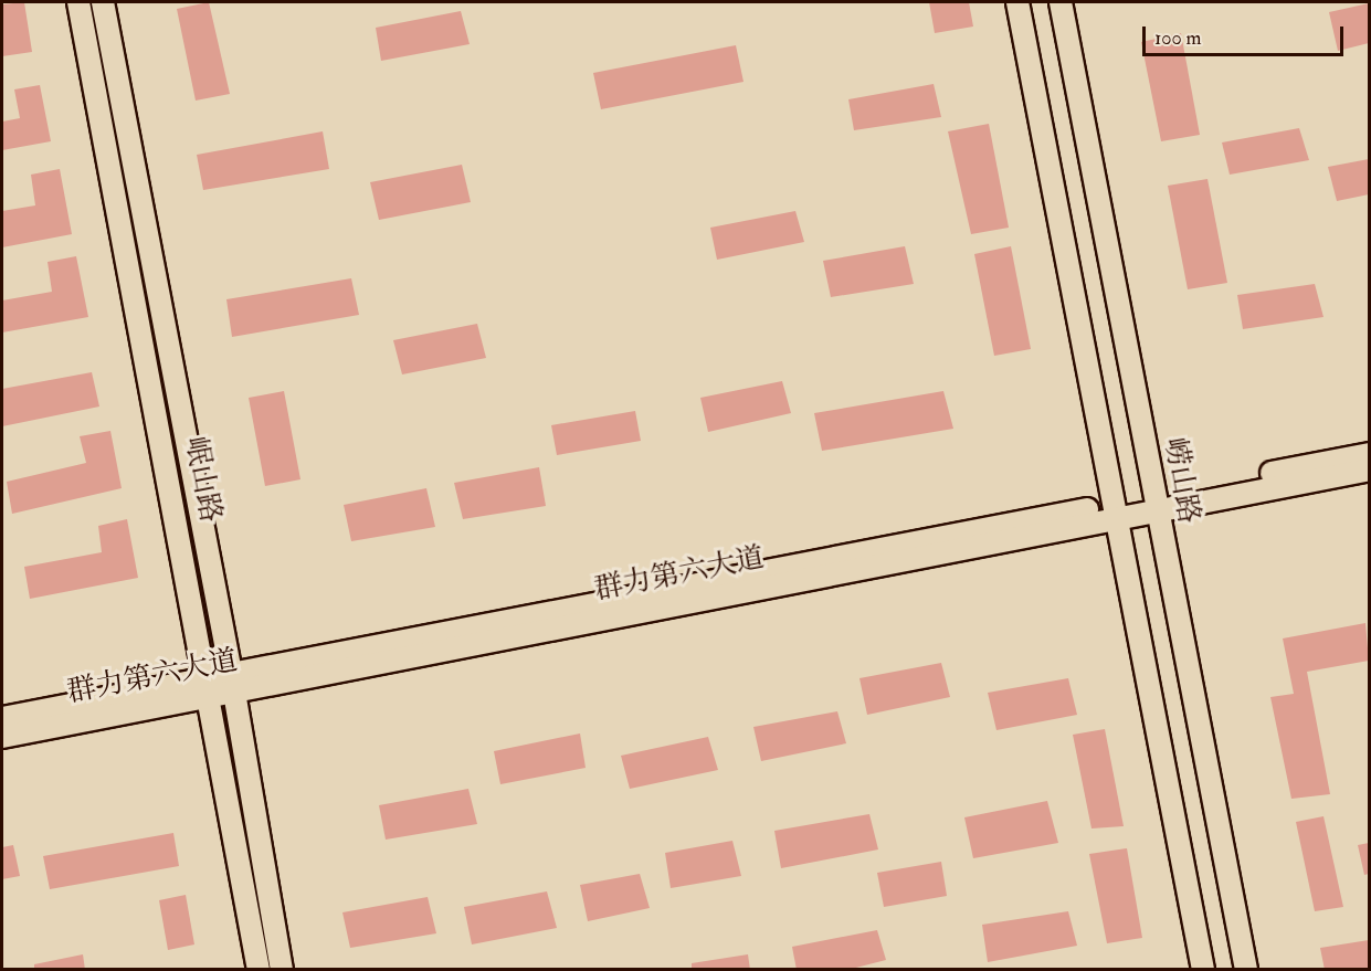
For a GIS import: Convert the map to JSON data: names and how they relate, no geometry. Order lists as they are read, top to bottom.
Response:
{
  "streets": {
    "main road": ["岷山路", "崂山路", "群力第六大道"]
  },
  "crossings": [
    ["岷山路", "群力第六大道"],
    ["崂山路", "群力第六大道"]
  ],
  "scale_bar": "100 m"
}
